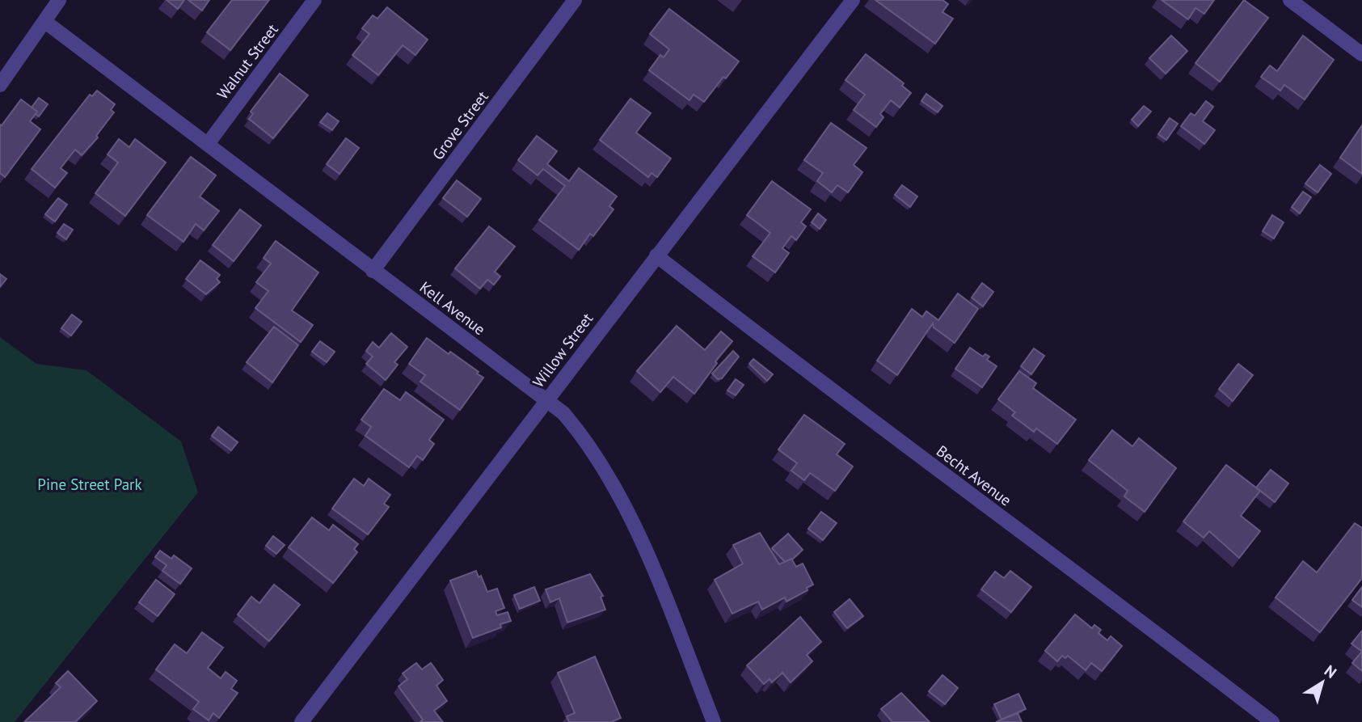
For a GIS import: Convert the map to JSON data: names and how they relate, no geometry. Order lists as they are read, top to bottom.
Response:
{
  "streets": {
    "street": [
      "Walnut Street",
      "Grove Street",
      "Kell Avenue",
      "Willow Street",
      "Becht Avenue"
    ]
  },
  "crossings": [
    ["Walnut Street", "Kell Avenue"],
    ["Grove Street", "Kell Avenue"],
    ["Kell Avenue", "Willow Street"],
    ["Willow Street", "Becht Avenue"]
  ],
  "parks": ["Pine Street Park"],
  "north": "top right"
}
